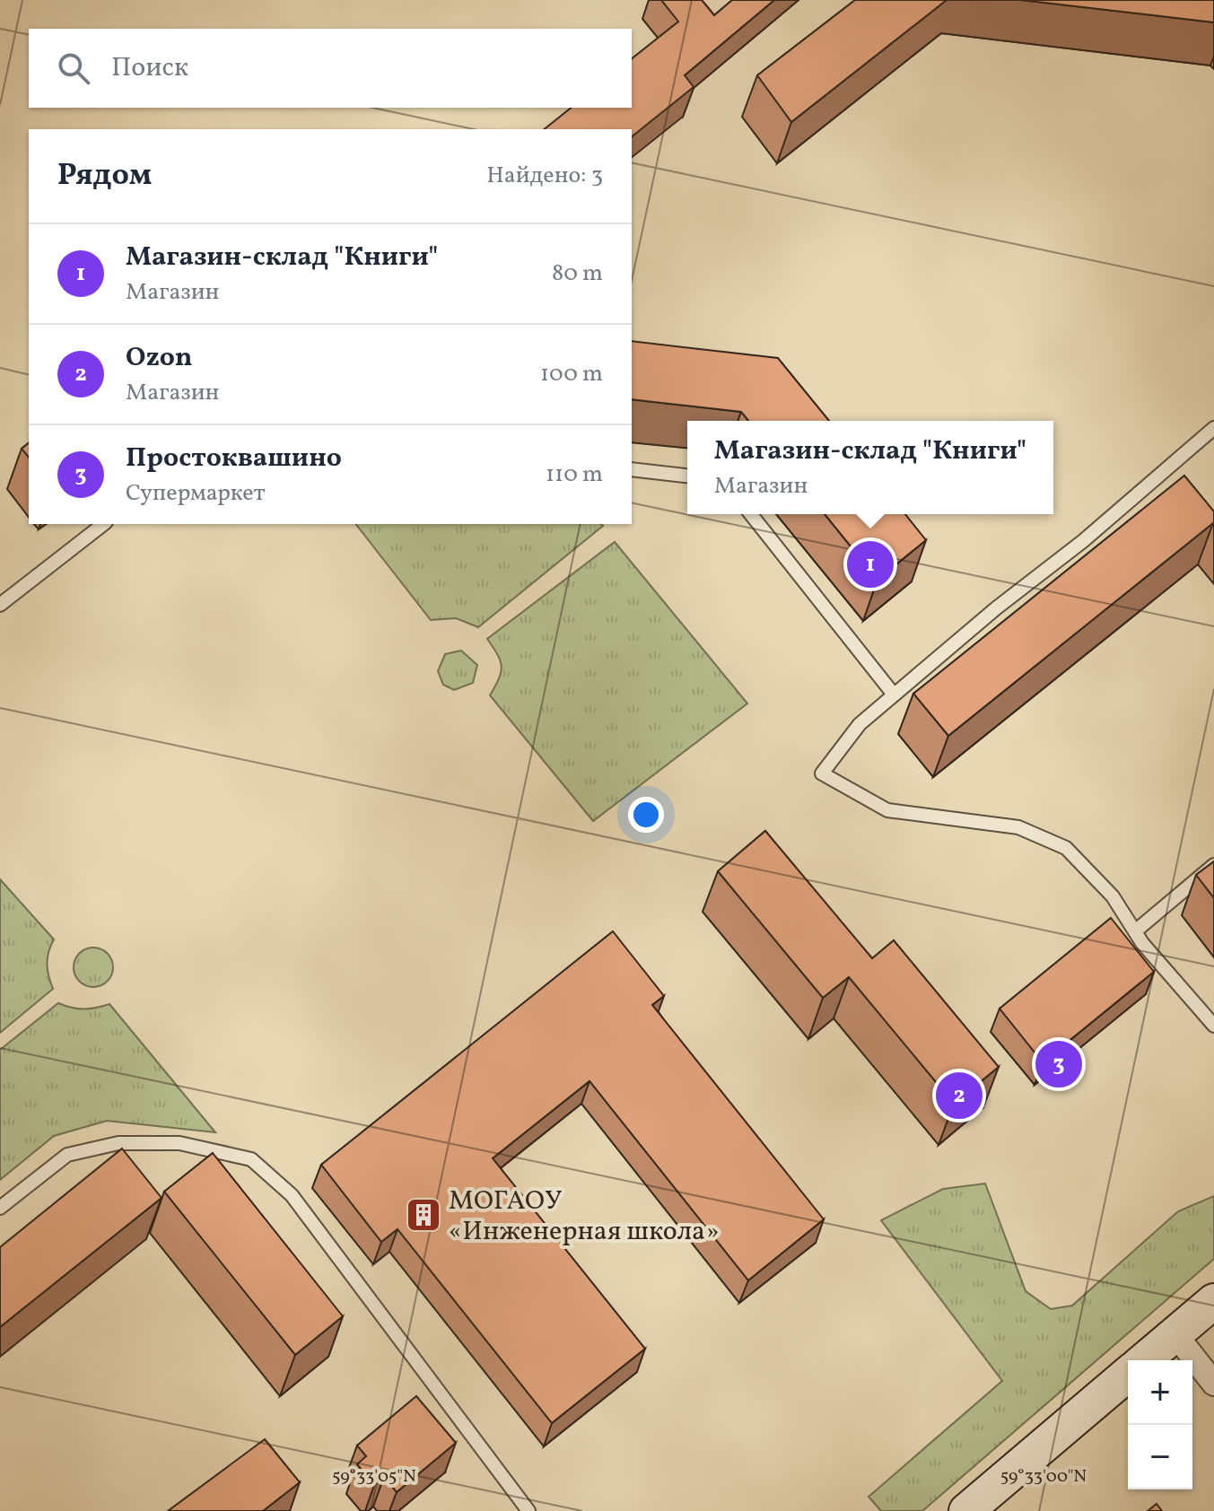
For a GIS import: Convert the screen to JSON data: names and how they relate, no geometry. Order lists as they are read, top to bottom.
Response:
{
  "places": {
    "building": ["МОГАОУ «Инженерная школа»"]
  },
  "page": {
    "search": "Поиск",
    "heading": ["Рядом", "Найдено: 3"],
    "list": [
      {
        "mark": "1",
        "name": "Магазин-склад \"Книги\"",
        "note": "Магазин",
        "value": "80 m"
      },
      {
        "mark": "2",
        "name": "Ozon",
        "note": "Магазин",
        "value": "100 m"
      },
      {
        "mark": "3",
        "name": "Простоквашино",
        "note": "Супермаркет",
        "value": "110 m"
      }
    ],
    "popup": ["Магазин-склад \"Книги\"", "Магазин"],
    "pins": ["1", "3", "2"],
    "map_buttons": ["+", "−"]
  },
  "coordinates": ["59°33'05\"N", "59°33'00\"N"]
}
